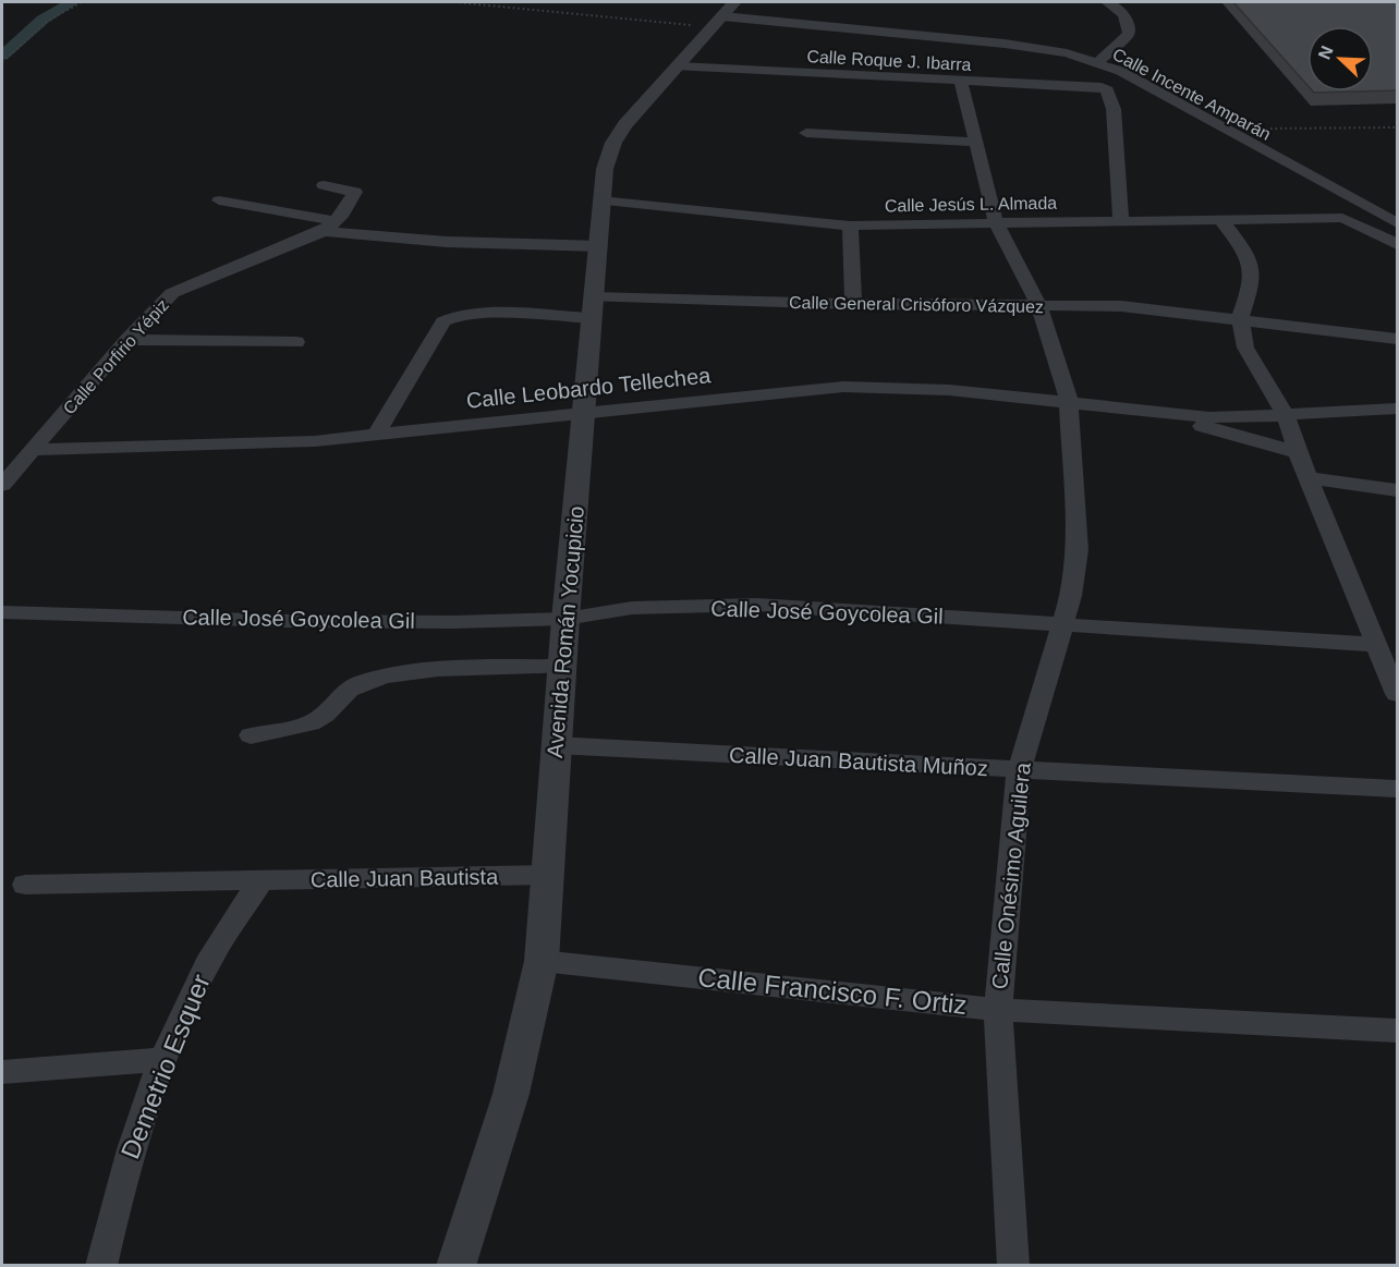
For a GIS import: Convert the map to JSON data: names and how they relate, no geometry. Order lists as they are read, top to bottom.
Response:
{
  "streets": {
    "street": [
      "Calle Roque J. Ibarra",
      "Calle Incente Amparán",
      "Calle Jesús L. Almada",
      "Calle General Crisóforo Vázquez",
      "Calle Porfirio Yépiz",
      "Calle Leobardo Tellechea",
      "Calle José Goycolea Gil",
      "Avenida Román Yocupicio",
      "Calle Juan Bautista Muñoz",
      "Calle Onésimo Aguilera",
      "Calle Juan Bautista",
      "Calle Francisco F. Ortiz",
      "Demetrio Esquer"
    ]
  },
  "crossings": [
    ["Calle Roque J. Ibarra", "Calle Jesús L. Almada"],
    ["Calle Roque J. Ibarra", "Avenida Román Yocupicio"],
    ["Calle Roque J. Ibarra", "Calle Onésimo Aguilera"],
    ["Calle Incente Amparán", "Avenida Román Yocupicio"],
    ["Calle Jesús L. Almada", "Avenida Román Yocupicio"],
    ["Calle Jesús L. Almada", "Calle Onésimo Aguilera"],
    ["Calle General Crisóforo Vázquez", "Calle Leobardo Tellechea"],
    ["Calle General Crisóforo Vázquez", "Avenida Román Yocupicio"],
    ["Calle General Crisóforo Vázquez", "Calle Onésimo Aguilera"],
    ["Calle Porfirio Yépiz", "Calle Leobardo Tellechea"],
    ["Calle Leobardo Tellechea", "Avenida Román Yocupicio"],
    ["Calle Leobardo Tellechea", "Calle Onésimo Aguilera"],
    ["Calle José Goycolea Gil", "Avenida Román Yocupicio"],
    ["Calle José Goycolea Gil", "Calle Onésimo Aguilera"],
    ["Avenida Román Yocupicio", "Calle Juan Bautista Muñoz"],
    ["Avenida Román Yocupicio", "Calle Juan Bautista"],
    ["Avenida Román Yocupicio", "Calle Francisco F. Ortiz"],
    ["Calle Juan Bautista Muñoz", "Calle Onésimo Aguilera"],
    ["Calle Onésimo Aguilera", "Calle Francisco F. Ortiz"],
    ["Calle Juan Bautista", "Demetrio Esquer"]
  ],
  "north": "top left"
}
